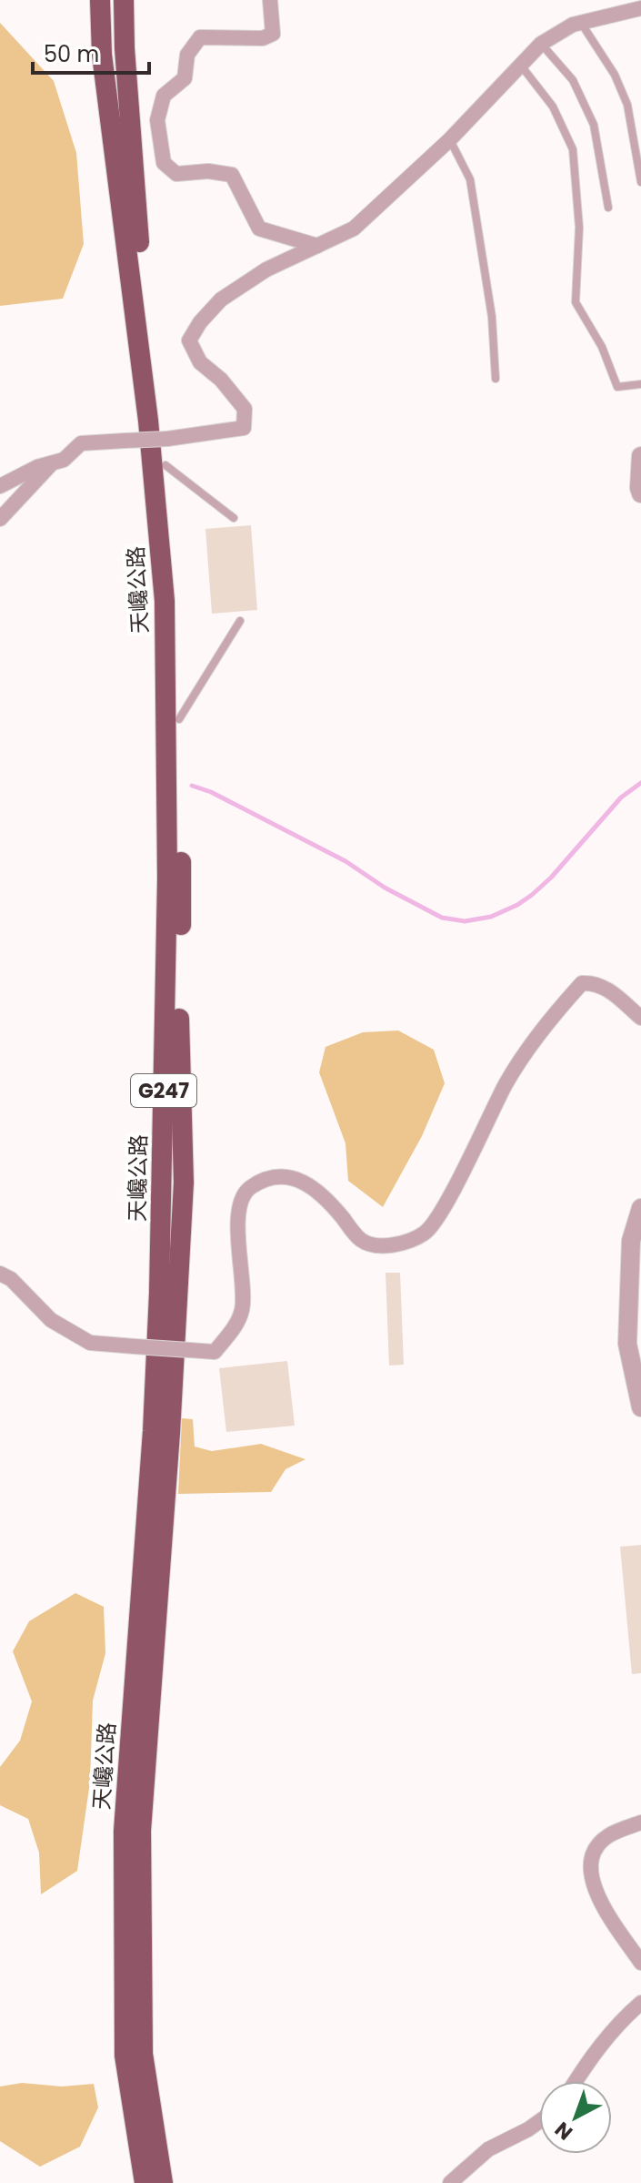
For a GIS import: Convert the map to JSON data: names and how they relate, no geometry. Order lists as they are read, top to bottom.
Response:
{
  "streets": {
    "highway": ["天巉公路", "G247"]
  },
  "scale_bar": "50 m",
  "north": "bottom left"
}
